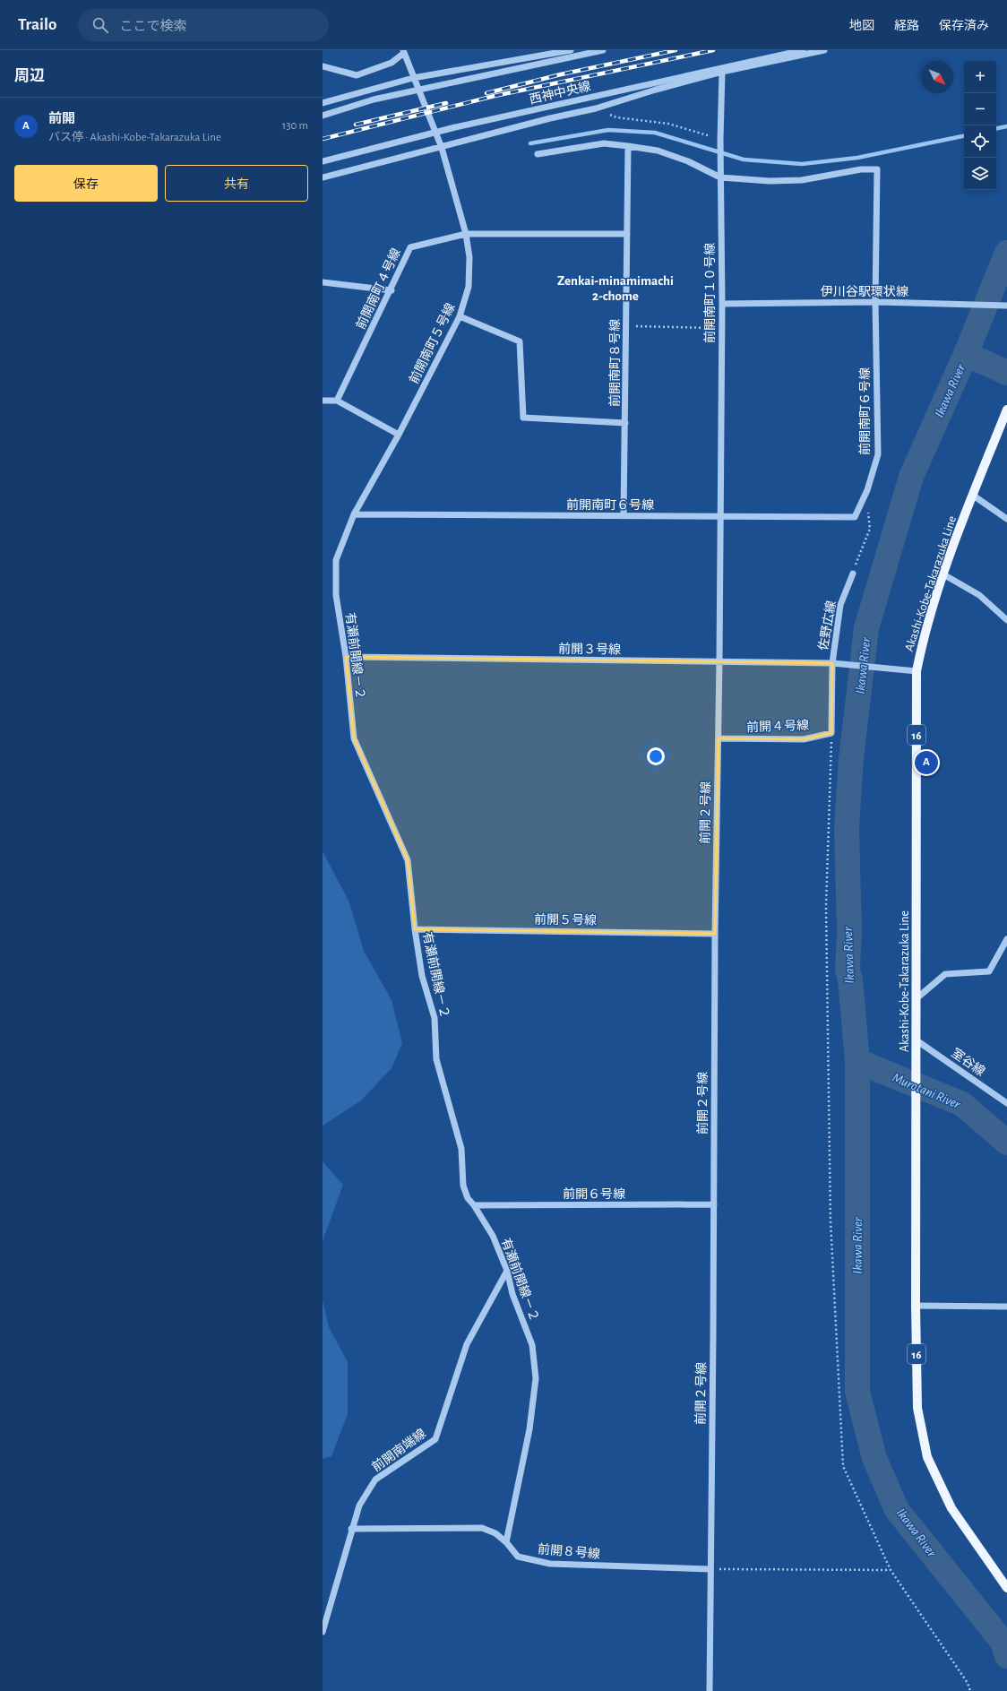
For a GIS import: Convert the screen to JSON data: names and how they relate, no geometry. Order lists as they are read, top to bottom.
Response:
{
  "streets": {
    "main road": ["Akashi-Kobe-Takarazuka Line", "16"],
    "street": [
      "西神中央線",
      "前開南町４号線",
      "伊川谷駅環状線",
      "前開南町１０号線",
      "前開南町５号線",
      "前開南町８号線",
      "前開南町６号線",
      "佐野広線",
      "前開３号線",
      "有瀬前開線－２",
      "前開４号線",
      "前開２号線",
      "前開５号線",
      "室谷線",
      "前開６号線",
      "前開南端線",
      "前開８号線"
    ]
  },
  "crossings": [
    ["西神中央線", "前開南町１０号線"],
    ["西神中央線", "前開南町５号線"],
    ["前開南町４号線", "前開南町５号線"],
    ["前開南町４号線", "前開南町８号線"],
    ["伊川谷駅環状線", "前開南町１０号線"],
    ["伊川谷駅環状線", "前開南町６号線"],
    ["前開南町１０号線", "前開南町６号線"],
    ["前開南町１０号線", "前開２号線"],
    ["前開南町５号線", "前開南町６号線"],
    ["前開南町５号線", "有瀬前開線－２"],
    ["前開南町８号線", "前開南町６号線"],
    ["前開南町６号線", "有瀬前開線－２"],
    ["前開南町６号線", "前開２号線"],
    ["Akashi-Kobe-Takarazuka Line", "佐野広線"],
    ["Akashi-Kobe-Takarazuka Line", "室谷線"],
    ["佐野広線", "前開３号線"],
    ["前開３号線", "有瀬前開線－２"],
    ["前開３号線", "前開２号線"],
    ["有瀬前開線－２", "前開５号線"],
    ["有瀬前開線－２", "前開６号線"],
    ["有瀬前開線－２", "前開南端線"],
    ["有瀬前開線－２", "前開８号線"],
    ["前開４号線", "前開２号線"],
    ["前開２号線", "前開５号線"],
    ["前開２号線", "前開６号線"],
    ["前開２号線", "前開８号線"],
    ["前開南端線", "前開８号線"]
  ],
  "districts": ["Zenkai-minamimachi 2-chome"],
  "water": ["Ikawa River", "Murotani River"],
  "north": "bottom right",
  "page": {
    "header": "Trailo",
    "search": "ここで検索",
    "nav": ["地図", "経路", "保存済み"],
    "heading": "周辺",
    "map_buttons": ["+", "−"],
    "list": [
      {
        "mark": "A",
        "name": "前開",
        "note": "バス停 · Akashi-Kobe-Takarazuka Line",
        "value": "130 m"
      }
    ],
    "buttons": ["保存", "共有"],
    "pins": "A"
  }
}
